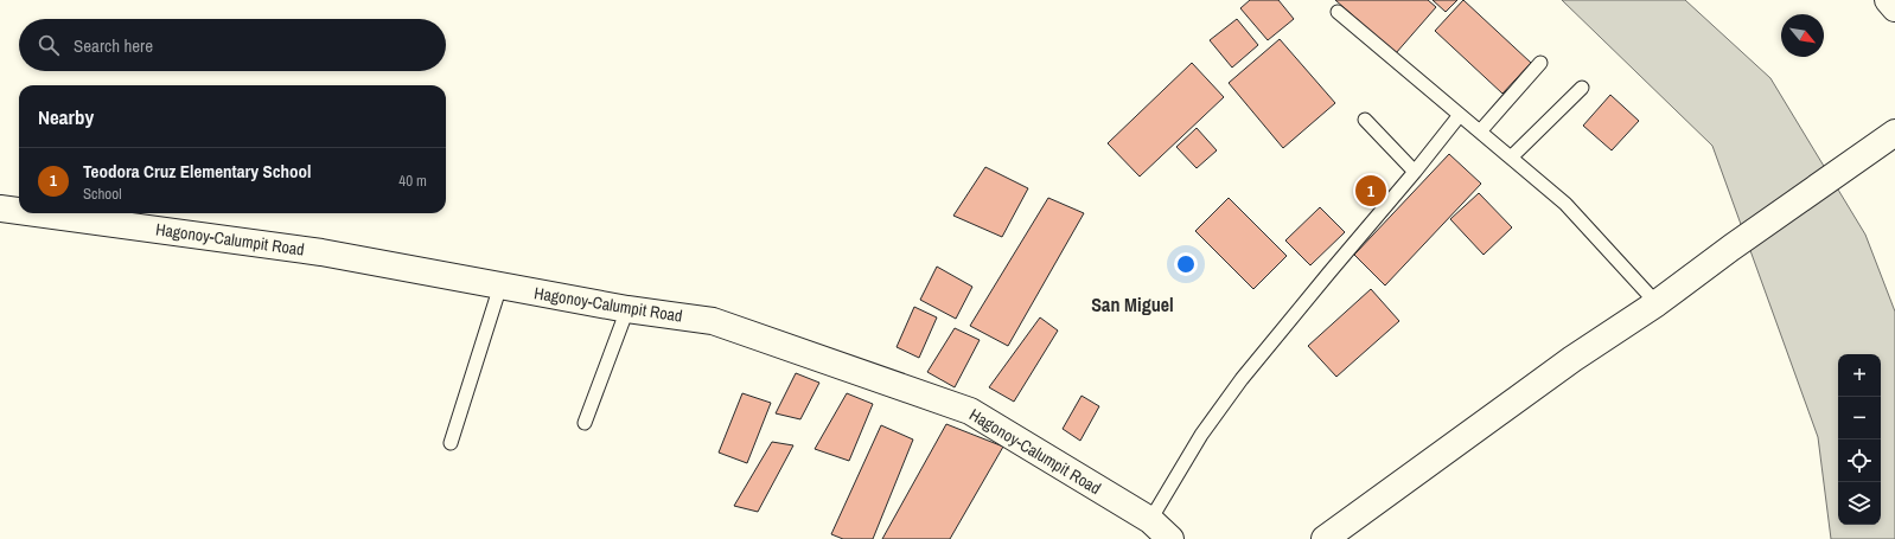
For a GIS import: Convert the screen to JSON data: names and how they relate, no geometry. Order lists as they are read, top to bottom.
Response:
{
  "streets": {
    "main road": ["Hagonoy-Calumpit Road"]
  },
  "districts": ["San Miguel"],
  "north": "bottom right",
  "page": {
    "search": "Search here",
    "heading": "Nearby",
    "list": [
      {
        "mark": "1",
        "name": "Teodora Cruz Elementary School",
        "note": "School",
        "value": "40 m"
      }
    ],
    "pins": "1",
    "map_buttons": ["+", "−"]
  }
}
